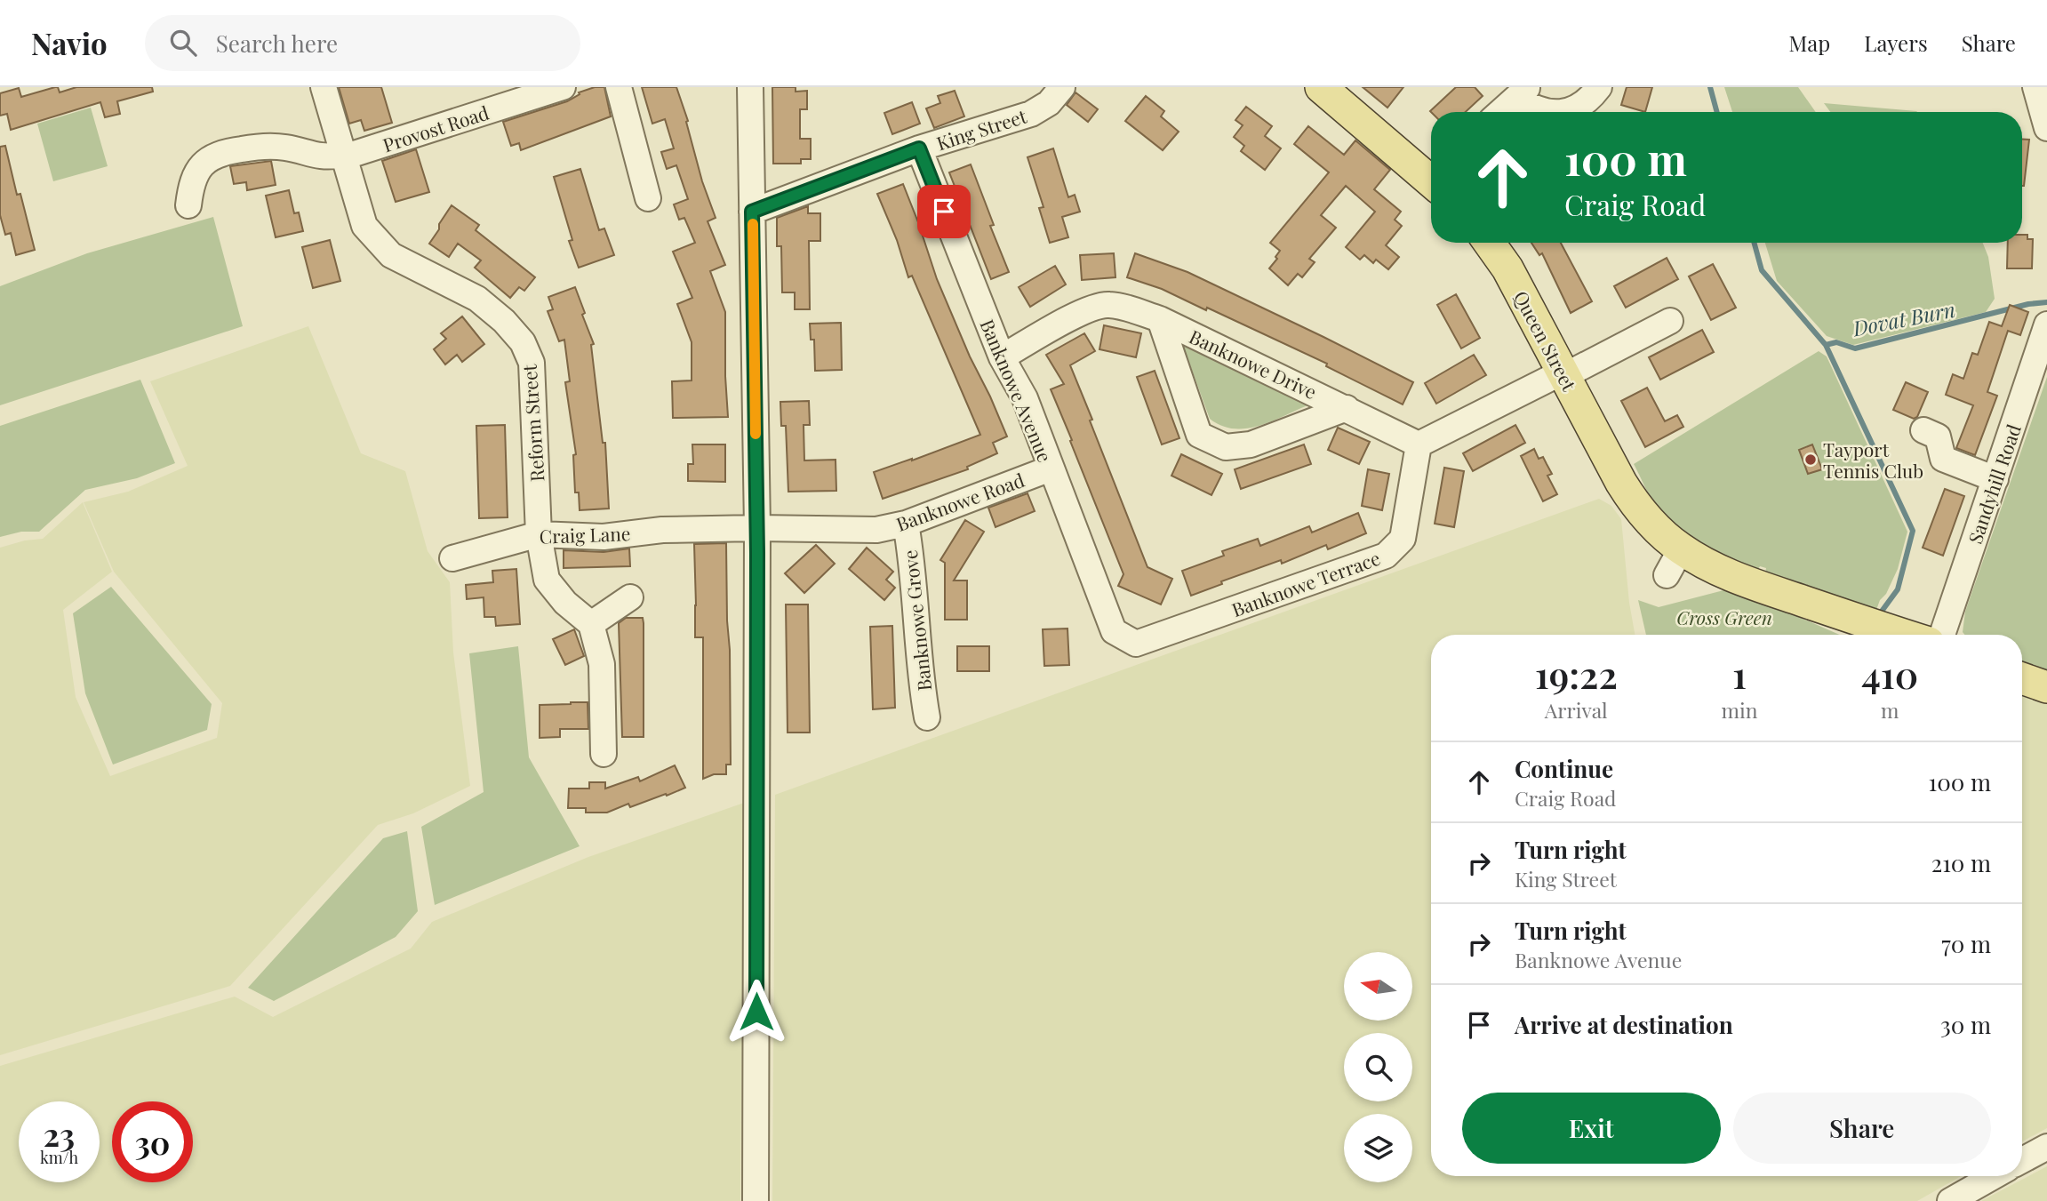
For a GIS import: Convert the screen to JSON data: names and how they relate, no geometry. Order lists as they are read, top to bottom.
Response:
{
  "streets": {
    "main road": ["Queen Street"],
    "street": [
      "Provost Road",
      "King Street",
      "Banknowe Drive",
      "Banknowe Avenue",
      "Reform Street",
      "Sandyhill Road",
      "Banknowe Road",
      "Craig Lane",
      "Banknowe Terrace",
      "Banknowe Grove"
    ]
  },
  "crossings": [
    ["Provost Road", "Reform Street"],
    ["King Street", "Banknowe Avenue"],
    ["Banknowe Drive", "Banknowe Avenue"],
    ["Banknowe Drive", "Banknowe Terrace"],
    ["Banknowe Avenue", "Banknowe Road"],
    ["Banknowe Avenue", "Banknowe Terrace"],
    ["Reform Street", "Craig Lane"],
    ["Banknowe Road", "Craig Lane"],
    ["Banknowe Road", "Banknowe Grove"]
  ],
  "water": ["Dovat Burn"],
  "parks": ["Cross Green"],
  "places": ["Tayport Tennis Club"],
  "north": "left",
  "page": {
    "header": "Navio",
    "search": "Search here",
    "nav": ["Map", "Layers", "Share"],
    "turn": ["100 m", "Craig Road"],
    "eta": [
      "19:22",
      "Arrival",
      "1",
      "min",
      "410",
      "m"
    ],
    "list": [
      {
        "name": "Continue",
        "note": "Craig Road",
        "value": "100 m"
      },
      {
        "name": "Turn right",
        "note": "King Street",
        "value": "210 m"
      },
      {
        "name": "Turn right",
        "note": "Banknowe Avenue",
        "value": "70 m"
      },
      {
        "name": "Arrive at destination",
        "value": "30 m"
      }
    ],
    "buttons": ["Exit", "Share"],
    "speed": "23 km/h",
    "limit": "30"
  }
}
